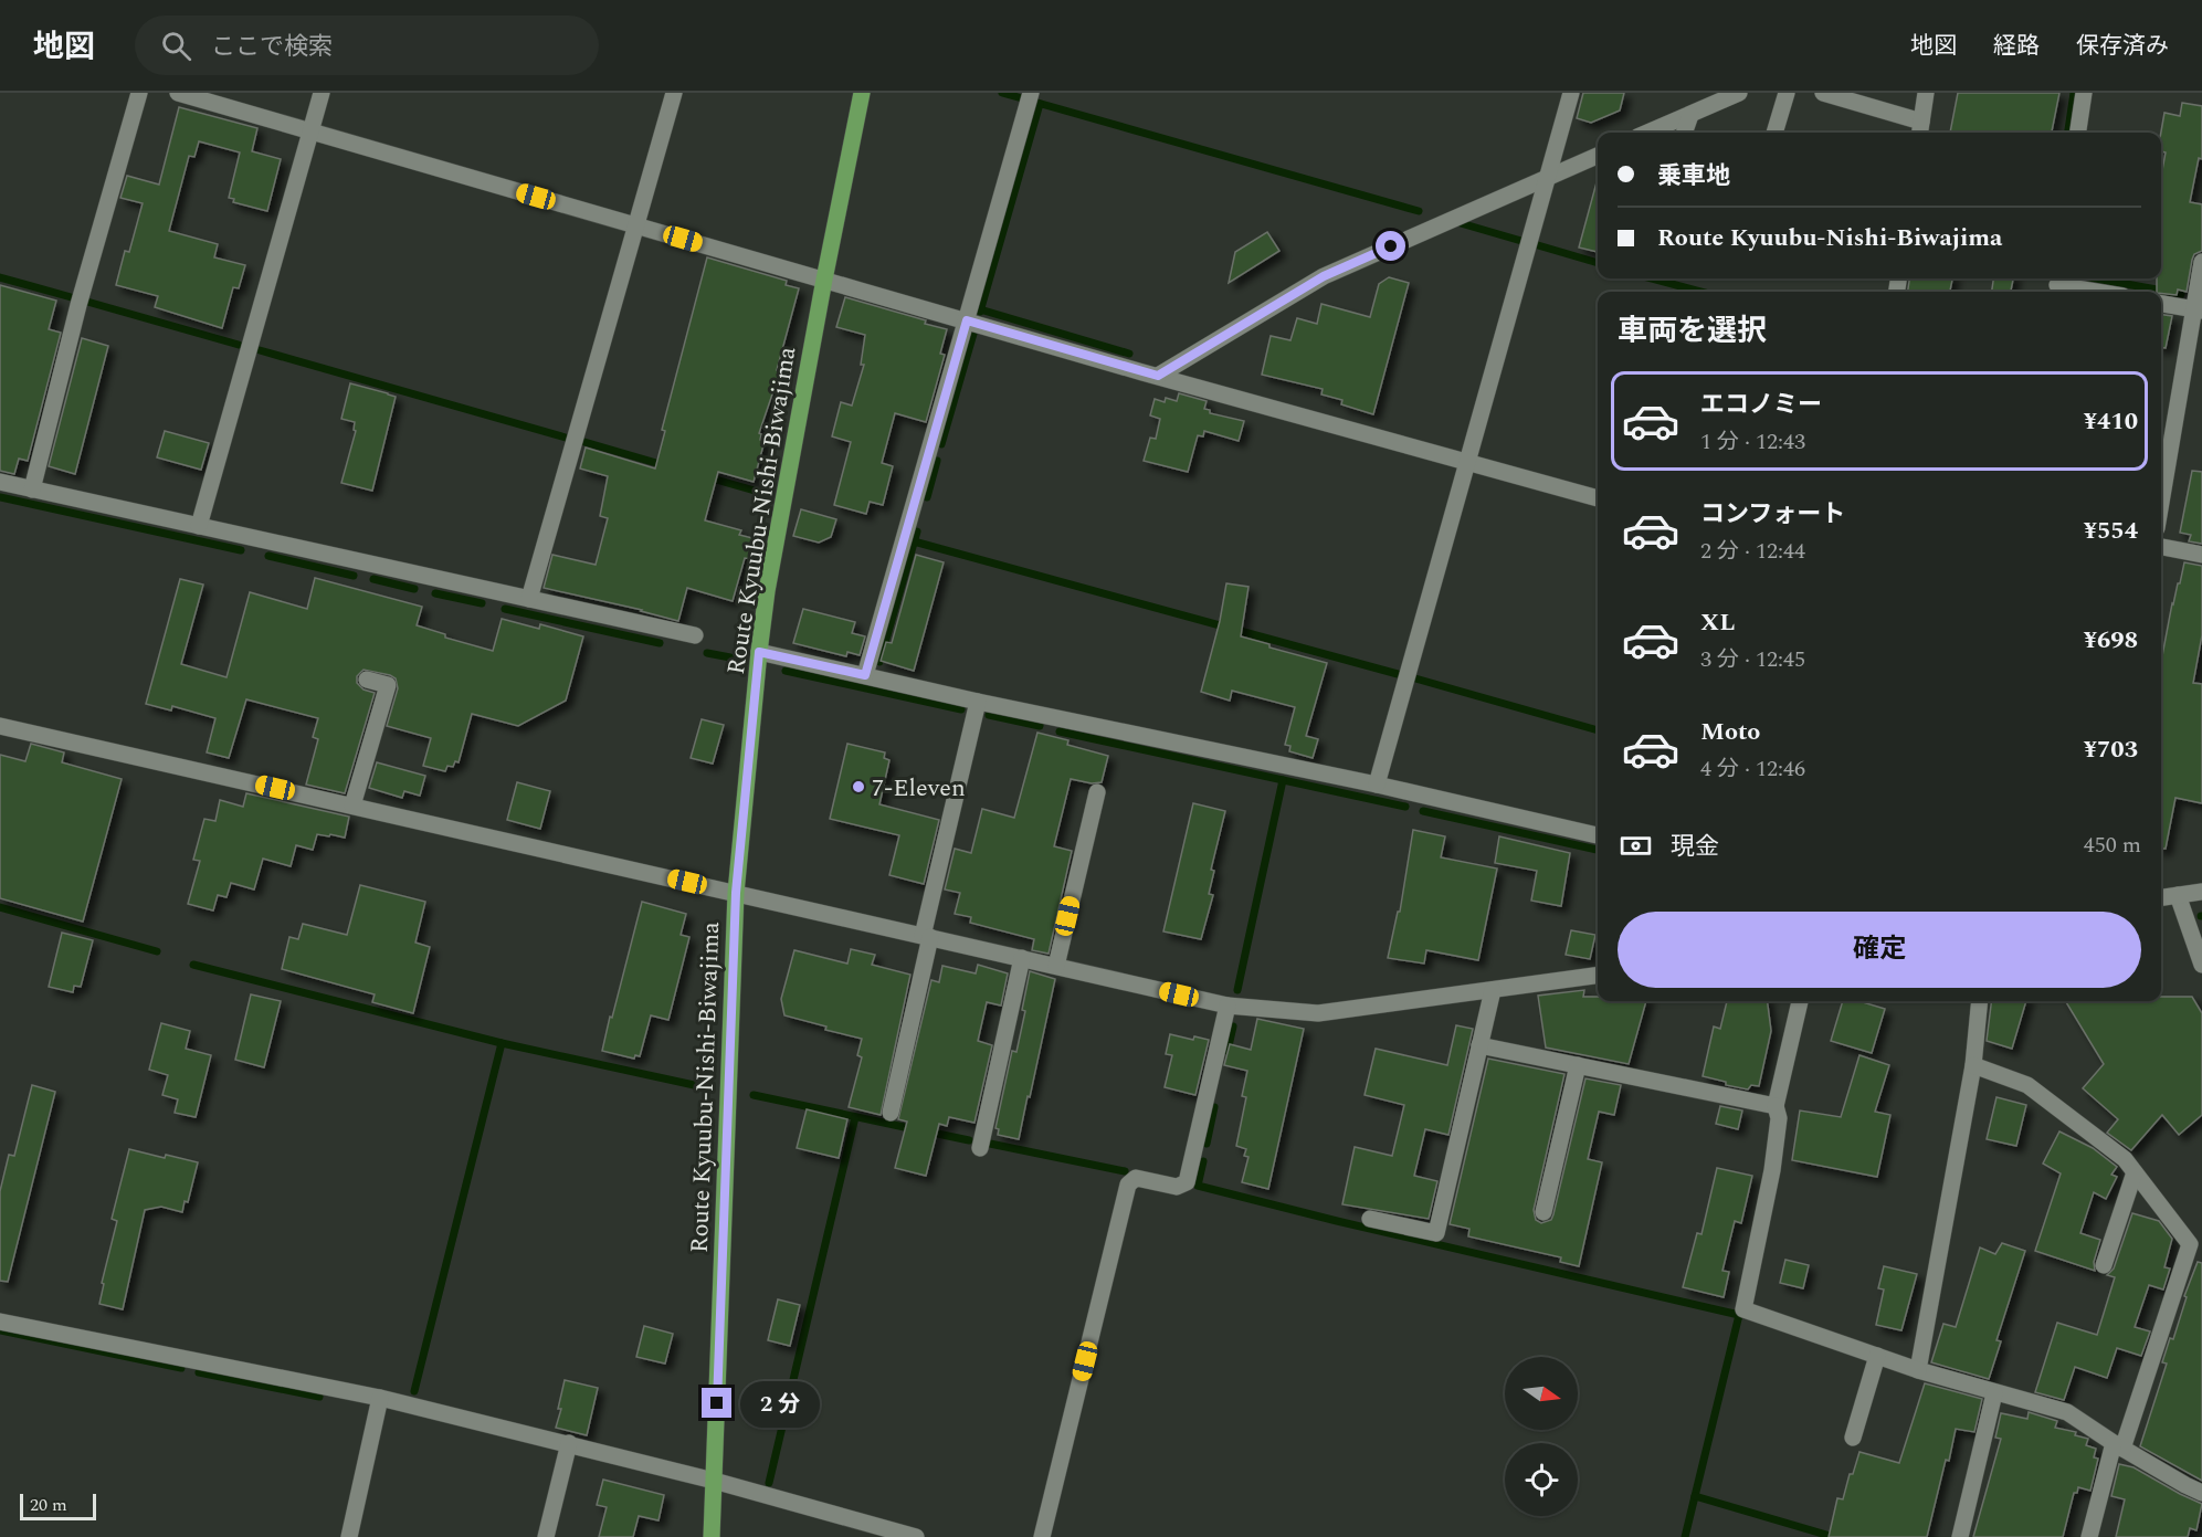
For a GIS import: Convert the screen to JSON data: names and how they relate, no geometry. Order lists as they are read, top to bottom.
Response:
{
  "streets": {
    "main road": ["Route Kyuubu-Nishi-Biwajima"]
  },
  "places": ["7-Eleven"],
  "scale_bar": "20 m",
  "north": "right",
  "page": {
    "header": "地図",
    "search": "ここで検索",
    "nav": ["地図", "経路", "保存済み"],
    "banner": ["乗車地", "Route Kyuubu-Nishi-Biwajima"],
    "heading": "車両を選択",
    "list": [
      {
        "name": "エコノミー",
        "note": "1 分 · 12:43",
        "value": "¥410"
      },
      {
        "name": "コンフォート",
        "note": "2 分 · 12:44",
        "value": "¥554"
      },
      {
        "name": "XL",
        "note": "3 分 · 12:45",
        "value": "¥698"
      },
      {
        "name": "Moto",
        "note": "4 分 · 12:46",
        "value": "¥703"
      }
    ],
    "pay": ["現金", "450 m"],
    "buttons": "確定",
    "bubble": "2 分",
    "scale": "20 m"
  }
}
